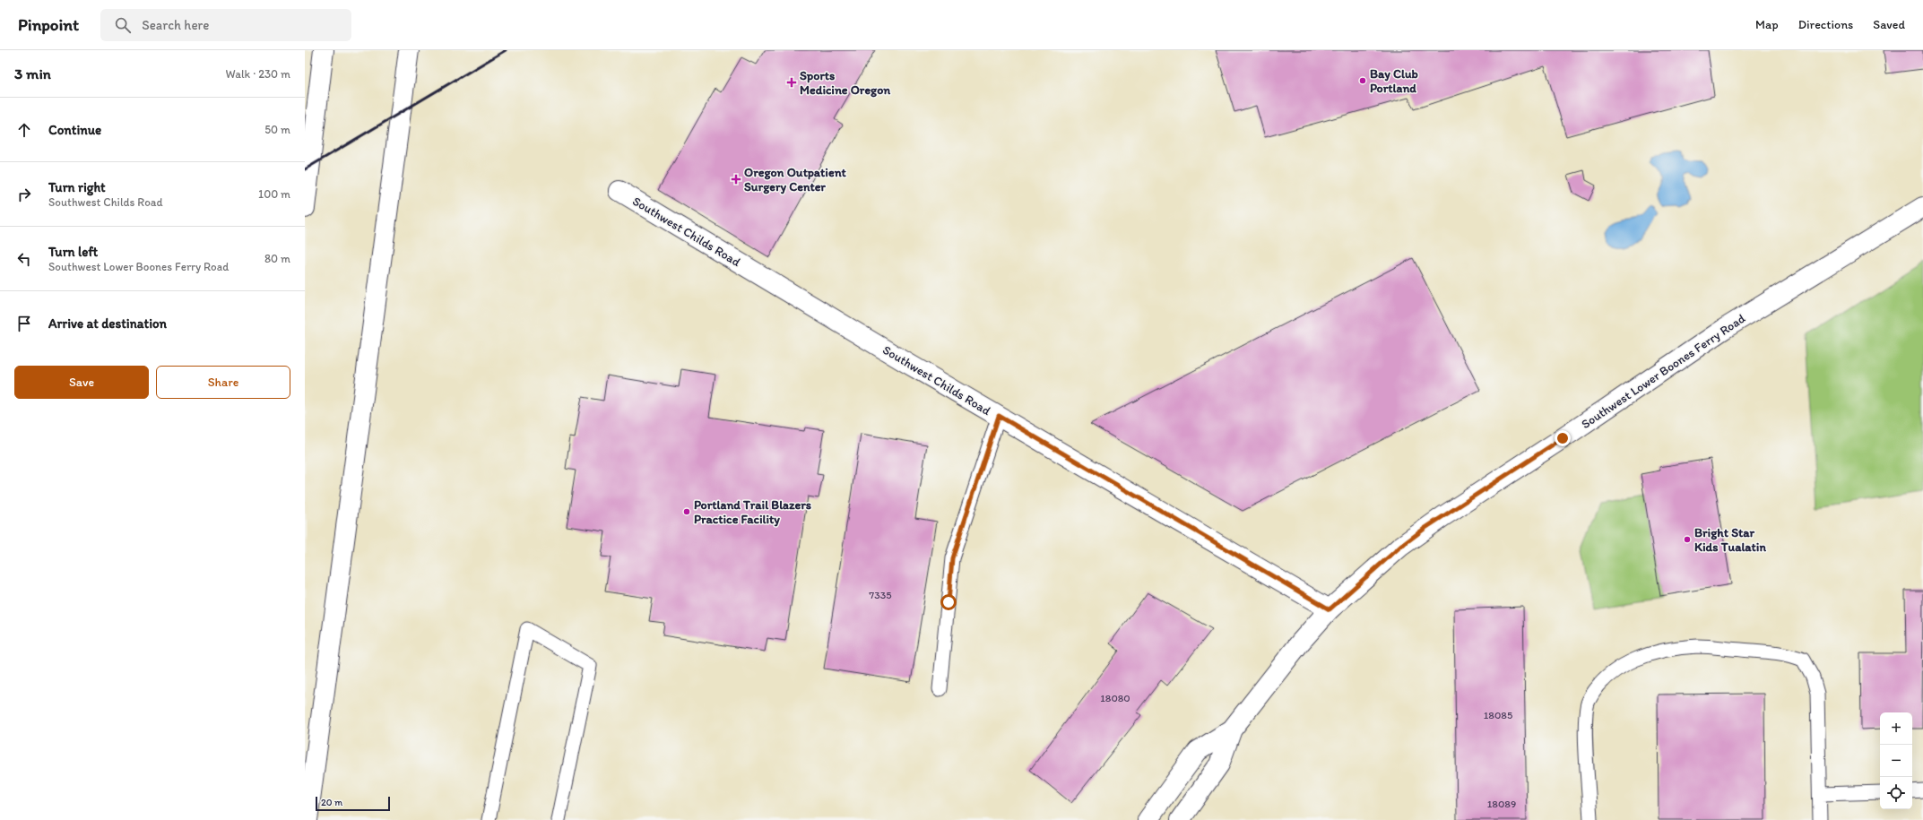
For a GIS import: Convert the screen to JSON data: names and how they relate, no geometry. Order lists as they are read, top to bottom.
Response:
{
  "streets": {
    "main road": ["Southwest Childs Road", "Southwest Lower Boones Ferry Road"]
  },
  "crossings": [
    ["Southwest Childs Road", "Southwest Lower Boones Ferry Road"]
  ],
  "places": {
    "other": ["Bay Club Portland", "Portland Trail Blazers Practice Facility", "Bright Star Kids Tualatin"],
    "health": ["Sports Medicine Oregon", "Oregon Outpatient Surgery Center"]
  },
  "house_numbers": [
    "7335",
    "18080",
    "18085",
    "18089"
  ],
  "scale_bar": "20 m",
  "page": {
    "header": "Pinpoint",
    "search": "Search here",
    "nav": ["Map", "Directions", "Saved"],
    "heading": ["3 min", "Walk · 230 m"],
    "list": [
      ["Continue", "50 m"],
      ["Turn right", "Southwest Childs Road", "100 m"],
      ["Turn left", "Southwest Lower Boones Ferry Road", "80 m"],
      "Arrive at destination"
    ],
    "buttons": ["Save", "Share"],
    "map_buttons": ["+", "−"],
    "scale": "20 m"
  }
}
